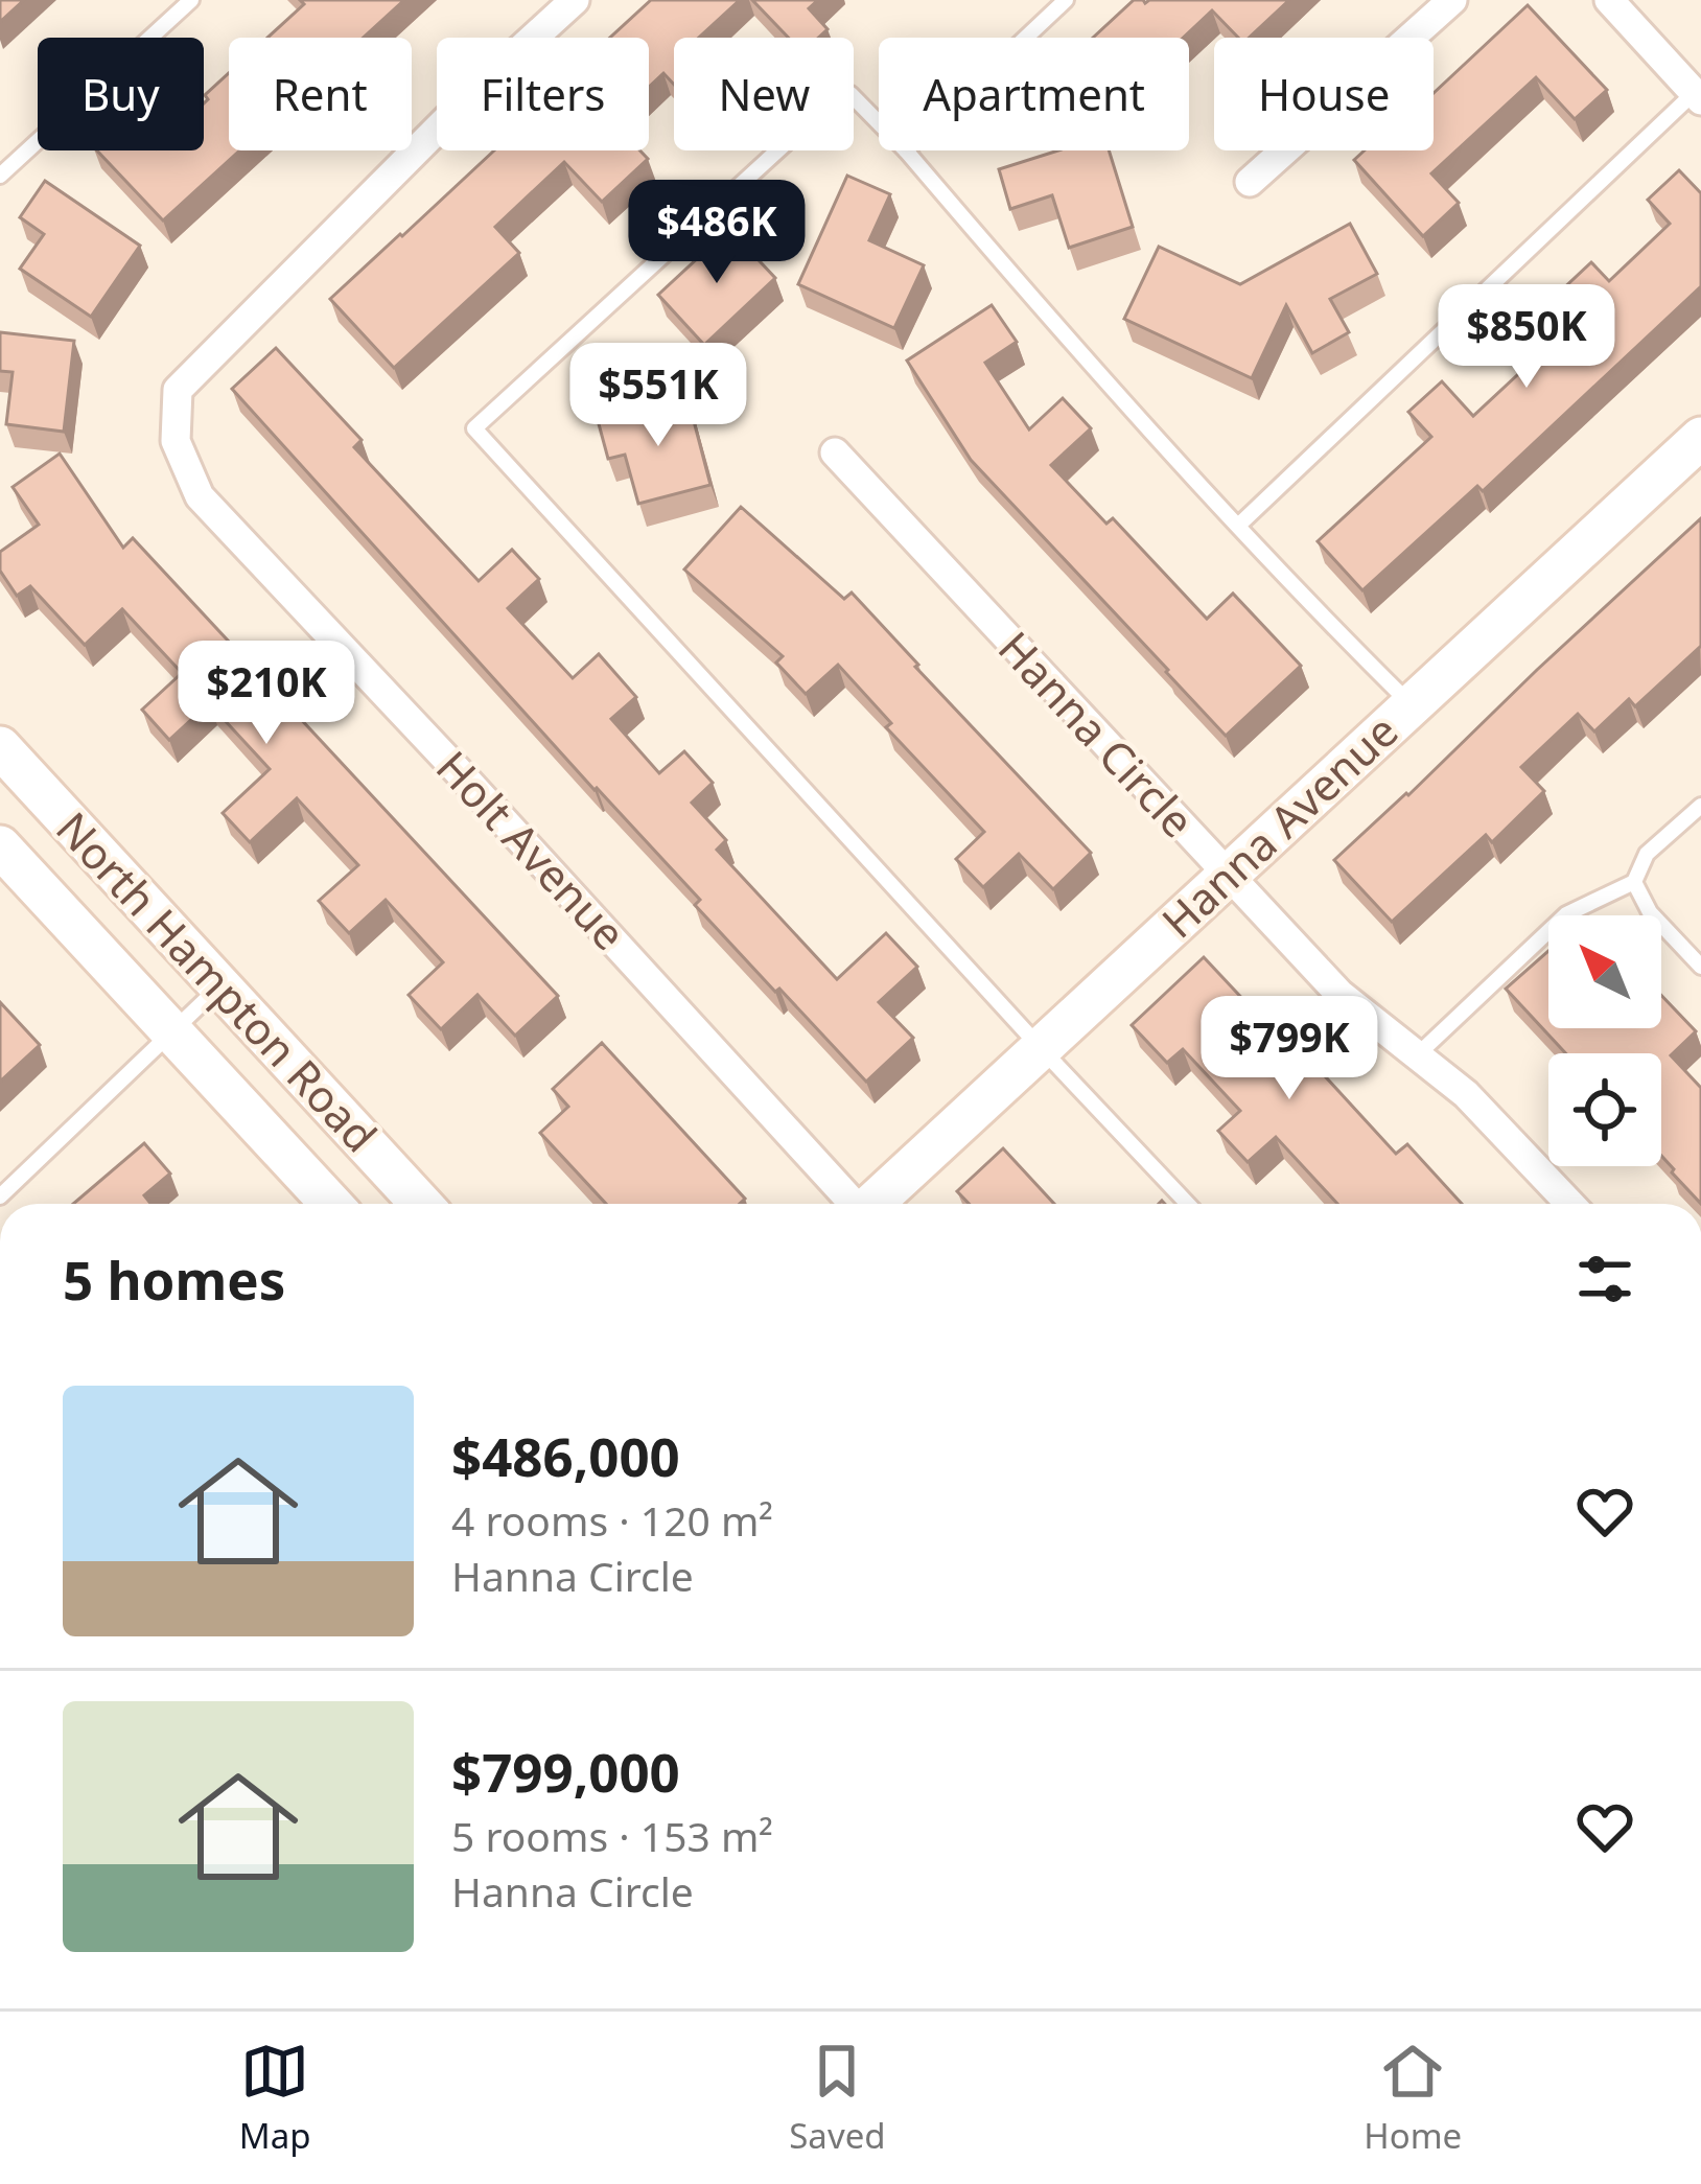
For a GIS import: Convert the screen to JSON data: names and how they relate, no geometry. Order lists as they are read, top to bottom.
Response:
{
  "streets": {
    "main road": ["Hanna Avenue", "North Hampton Road"],
    "street": ["Hanna Circle", "Holt Avenue"]
  },
  "crossings": [
    ["Hanna Circle", "Hanna Avenue"]
  ],
  "north": "top left",
  "page": {
    "chip": [
      "Buy",
      "Rent",
      "Filters",
      "New",
      "Apartment",
      "House"
    ],
    "price": [
      "$486K",
      "$850K",
      "$551K",
      "$210K",
      "$799K"
    ],
    "heading": "5 homes",
    "list": [
      {
        "name": "$486,000",
        "note": "4 rooms · 120 m² · Hanna Circle"
      },
      {
        "name": "$799,000",
        "note": "5 rooms · 153 m² · Hanna Circle"
      }
    ],
    "tabs": ["Map", "Saved", "Home"]
  }
}
